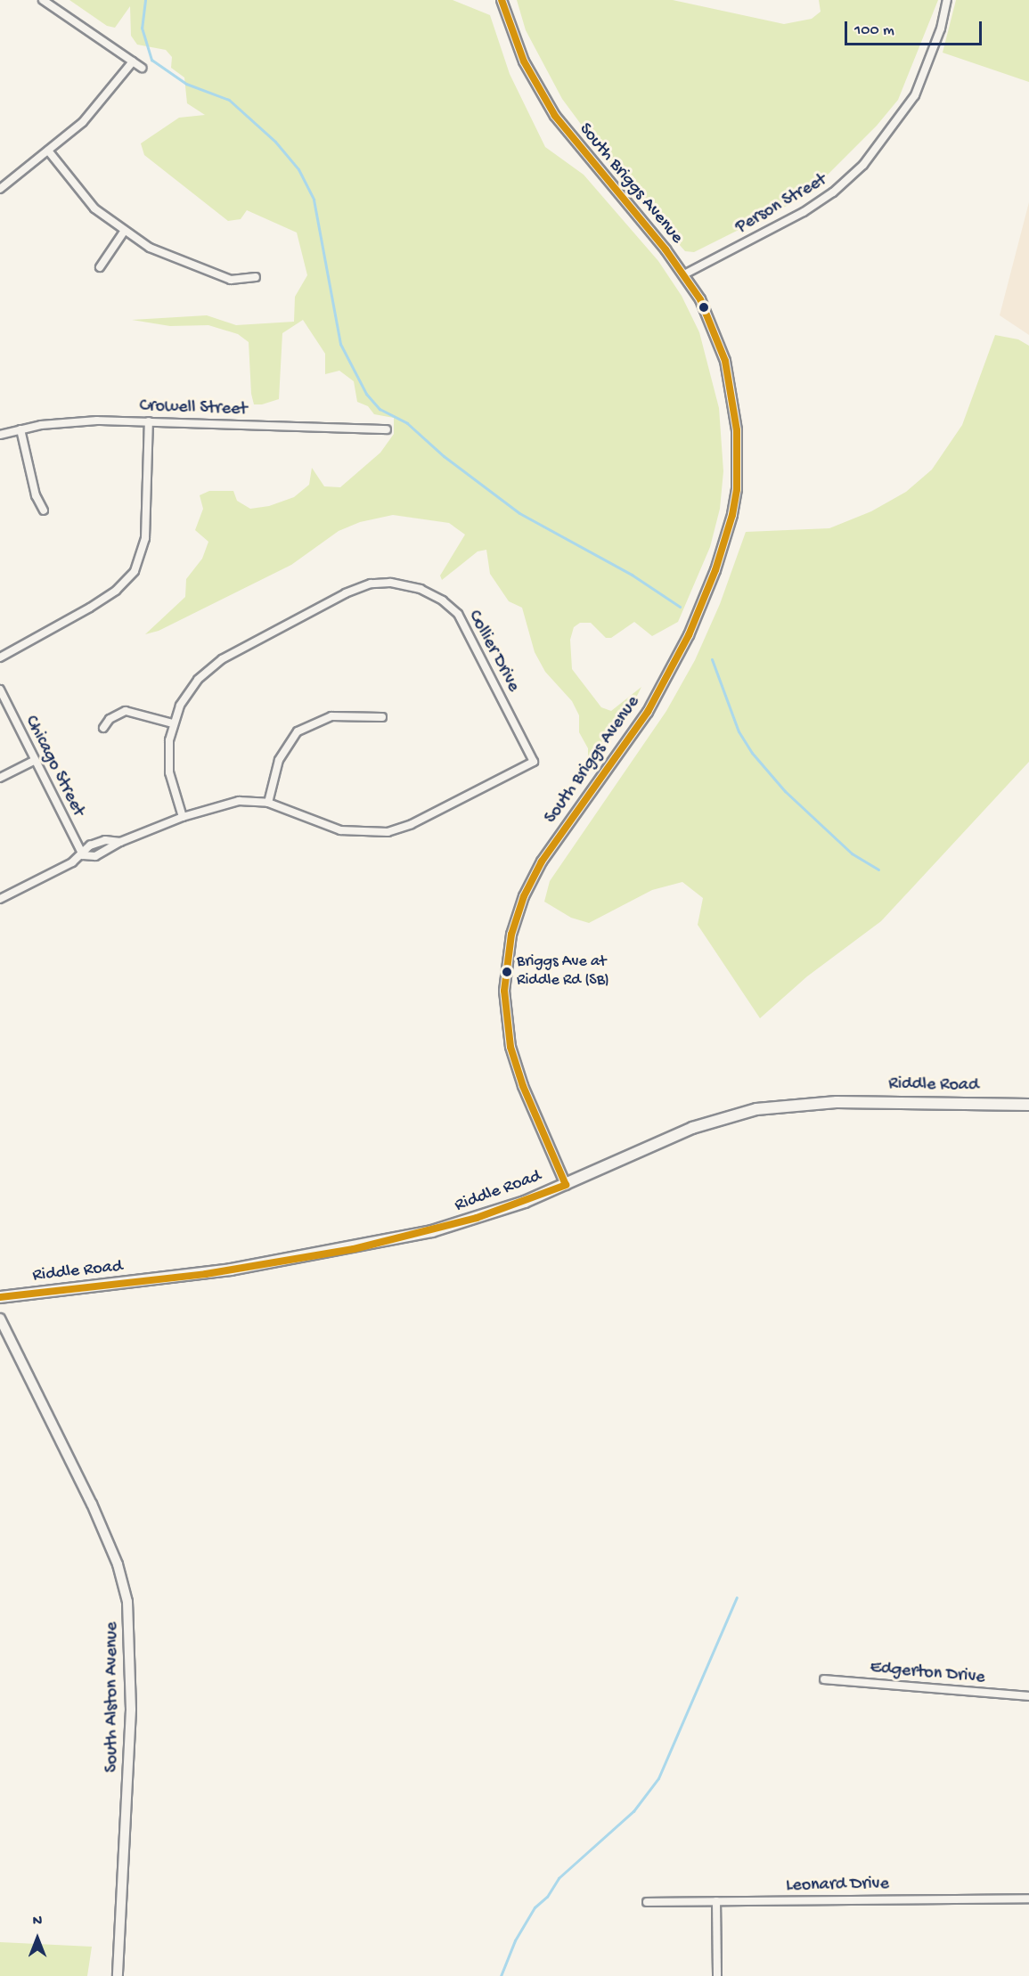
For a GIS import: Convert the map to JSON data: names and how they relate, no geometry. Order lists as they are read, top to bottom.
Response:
{
  "streets": {
    "main road": ["Riddle Road"],
    "street": [
      "South Briggs Avenue",
      "Person Street",
      "Crowell Street",
      "Collier Drive",
      "Chicago Street",
      "Edgerton Drive",
      "South Alston Avenue",
      "Leonard Drive"
    ]
  },
  "crossings": [
    ["South Briggs Avenue", "Person Street"],
    ["South Briggs Avenue", "Riddle Road"],
    ["Collier Drive", "Chicago Street"]
  ],
  "places": ["Briggs Ave at Riddle Rd (SB)"],
  "scale_bar": "100 m",
  "north": "top"
}
